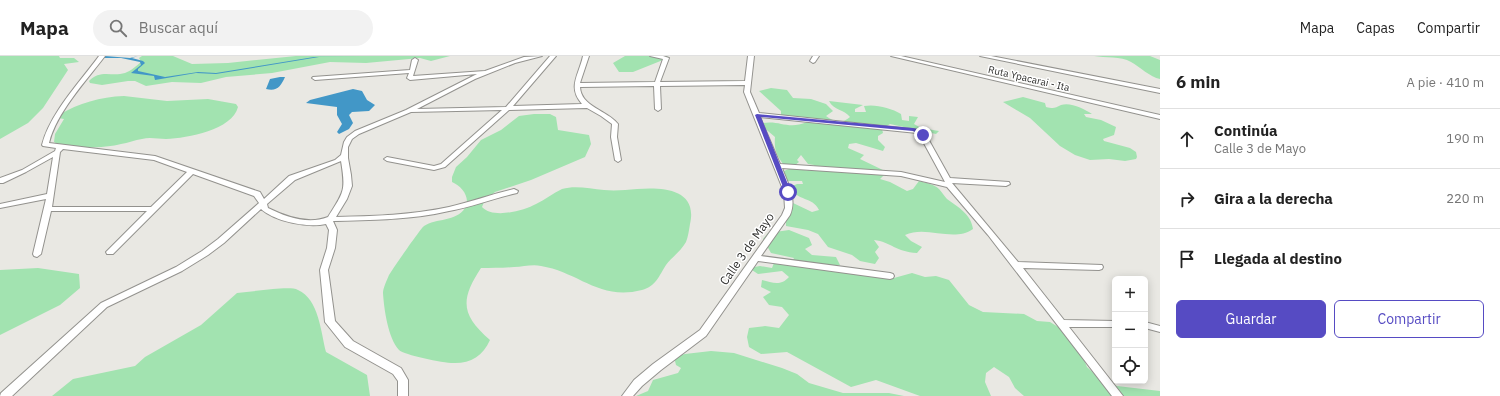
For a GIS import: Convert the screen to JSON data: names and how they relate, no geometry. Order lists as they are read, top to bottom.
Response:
{
  "streets": {
    "street": ["Ruta Ypacarai - Ita", "Calle 3 de Mayo"]
  },
  "page": {
    "header": "Mapa",
    "search": "Buscar aquí",
    "nav": ["Mapa", "Capas", "Compartir"],
    "heading": ["6 min", "A pie · 410 m"],
    "list": [
      ["Continúa", "Calle 3 de Mayo", "190 m"],
      ["Gira a la derecha", "220 m"],
      "Llegada al destino"
    ],
    "map_buttons": ["+", "−"],
    "buttons": ["Guardar", "Compartir"]
  }
}
